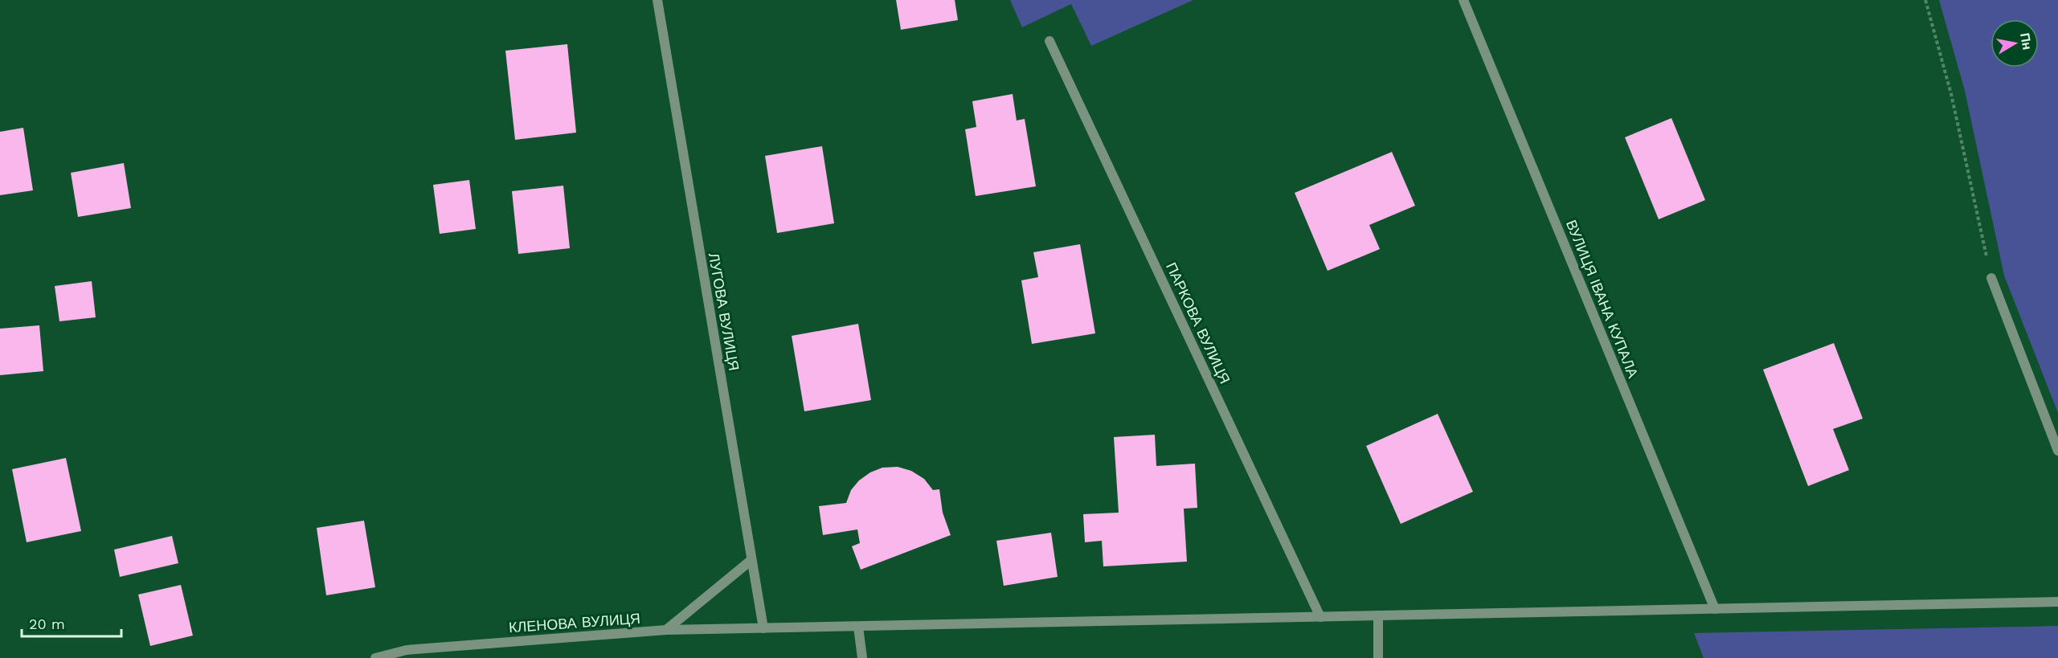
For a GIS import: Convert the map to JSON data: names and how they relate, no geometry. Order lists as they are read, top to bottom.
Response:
{
  "streets": {
    "street": [
      "ВУЛИЦЯ ІВАНА КУПАЛА",
      "ЛУГОВА ВУЛИЦЯ",
      "ПАРКОВА ВУЛИЦЯ",
      "КЛЕНОВА ВУЛИЦЯ"
    ]
  },
  "crossings": [
    ["ВУЛИЦЯ ІВАНА КУПАЛА", "КЛЕНОВА ВУЛИЦЯ"],
    ["ЛУГОВА ВУЛИЦЯ", "КЛЕНОВА ВУЛИЦЯ"],
    ["ПАРКОВА ВУЛИЦЯ", "КЛЕНОВА ВУЛИЦЯ"]
  ],
  "scale_bar": "20 m",
  "north": "right"
}
